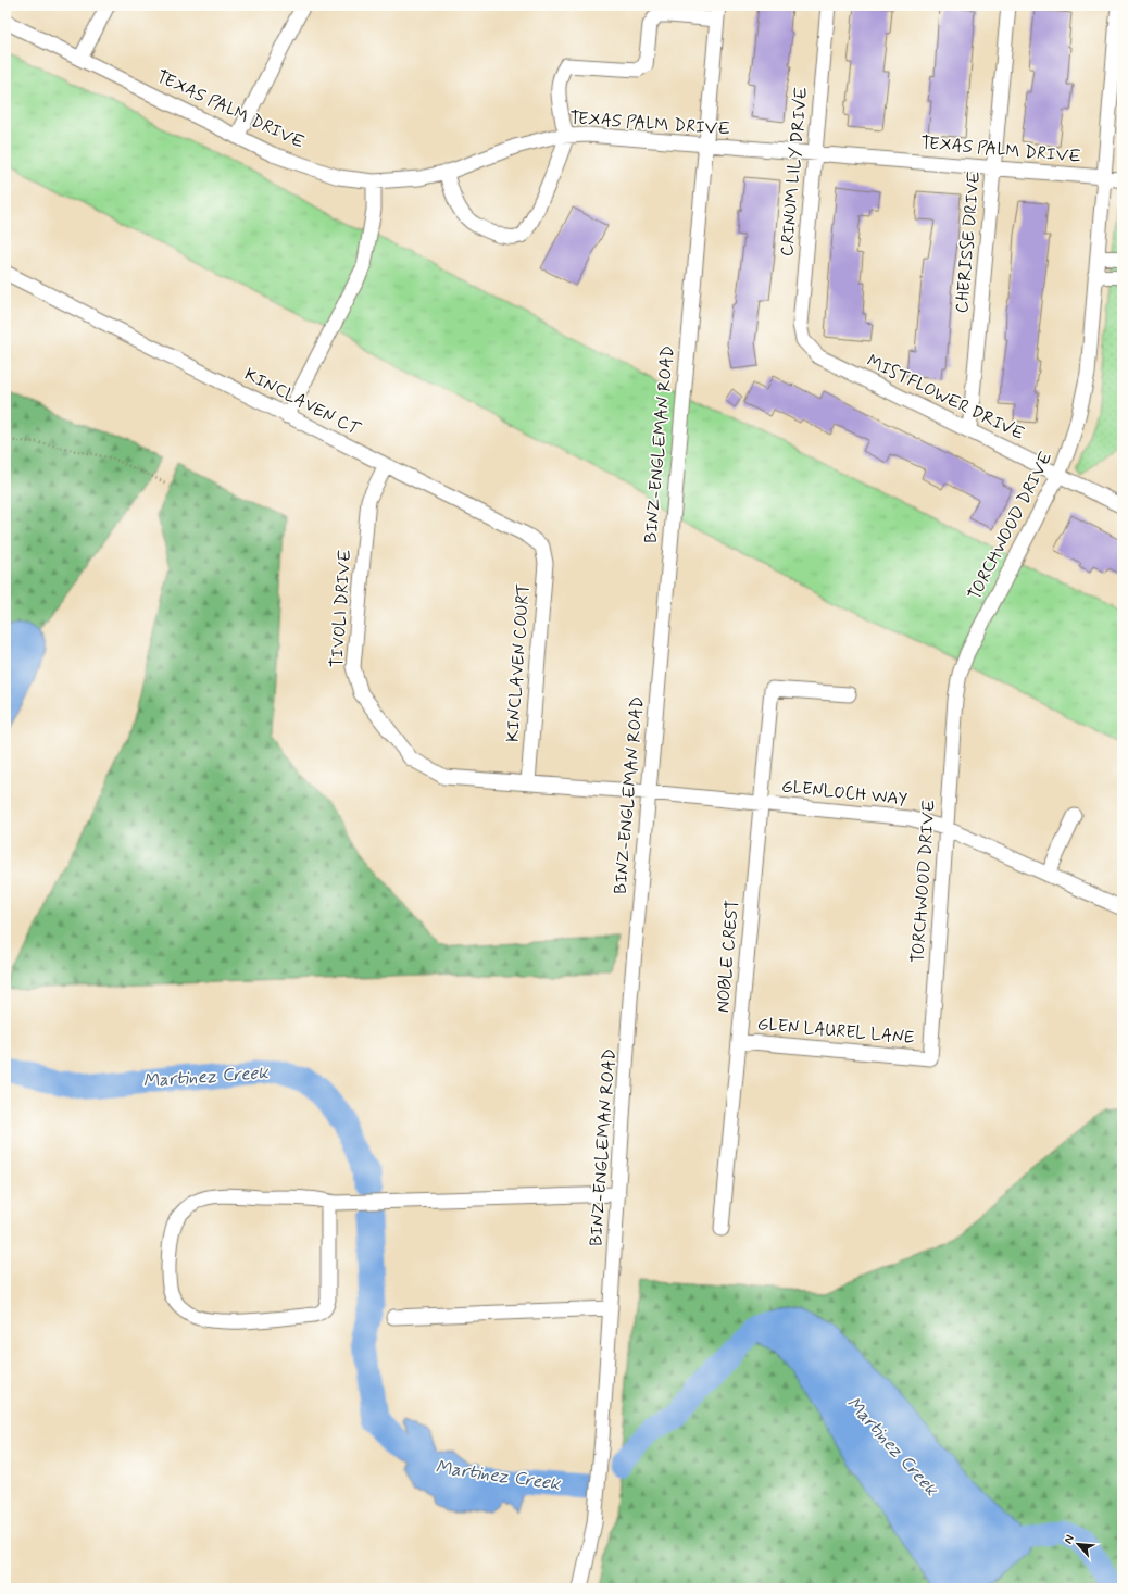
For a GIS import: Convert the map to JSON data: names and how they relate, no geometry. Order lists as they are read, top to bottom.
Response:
{
  "streets": {
    "street": [
      "TEXAS PALM DRIVE",
      "CRINUM LILY DRIVE",
      "CHERISSE DRIVE",
      "MISTFLOWER DRIVE",
      "KINCLAVEN CT",
      "BINZ-ENGLEMAN ROAD",
      "TORCHWOOD DRIVE",
      "TIVOLI DRIVE",
      "KINCLAVEN COURT",
      "GLENLOCH WAY",
      "NOBLE CREST",
      "GLEN LAUREL LANE"
    ]
  },
  "crossings": [
    ["TEXAS PALM DRIVE", "CRINUM LILY DRIVE"],
    ["TEXAS PALM DRIVE", "CHERISSE DRIVE"],
    ["TEXAS PALM DRIVE", "BINZ-ENGLEMAN ROAD"],
    ["TEXAS PALM DRIVE", "TORCHWOOD DRIVE"],
    ["CRINUM LILY DRIVE", "MISTFLOWER DRIVE"],
    ["CHERISSE DRIVE", "MISTFLOWER DRIVE"],
    ["MISTFLOWER DRIVE", "TORCHWOOD DRIVE"],
    ["KINCLAVEN CT", "TIVOLI DRIVE"],
    ["KINCLAVEN CT", "KINCLAVEN COURT"],
    ["BINZ-ENGLEMAN ROAD", "TIVOLI DRIVE"],
    ["BINZ-ENGLEMAN ROAD", "GLENLOCH WAY"],
    ["TORCHWOOD DRIVE", "GLENLOCH WAY"],
    ["TORCHWOOD DRIVE", "GLEN LAUREL LANE"],
    ["TIVOLI DRIVE", "KINCLAVEN COURT"],
    ["TIVOLI DRIVE", "GLENLOCH WAY"],
    ["GLENLOCH WAY", "NOBLE CREST"],
    ["NOBLE CREST", "GLEN LAUREL LANE"]
  ],
  "water": ["Martinez Creek"],
  "north": "top left"
}
